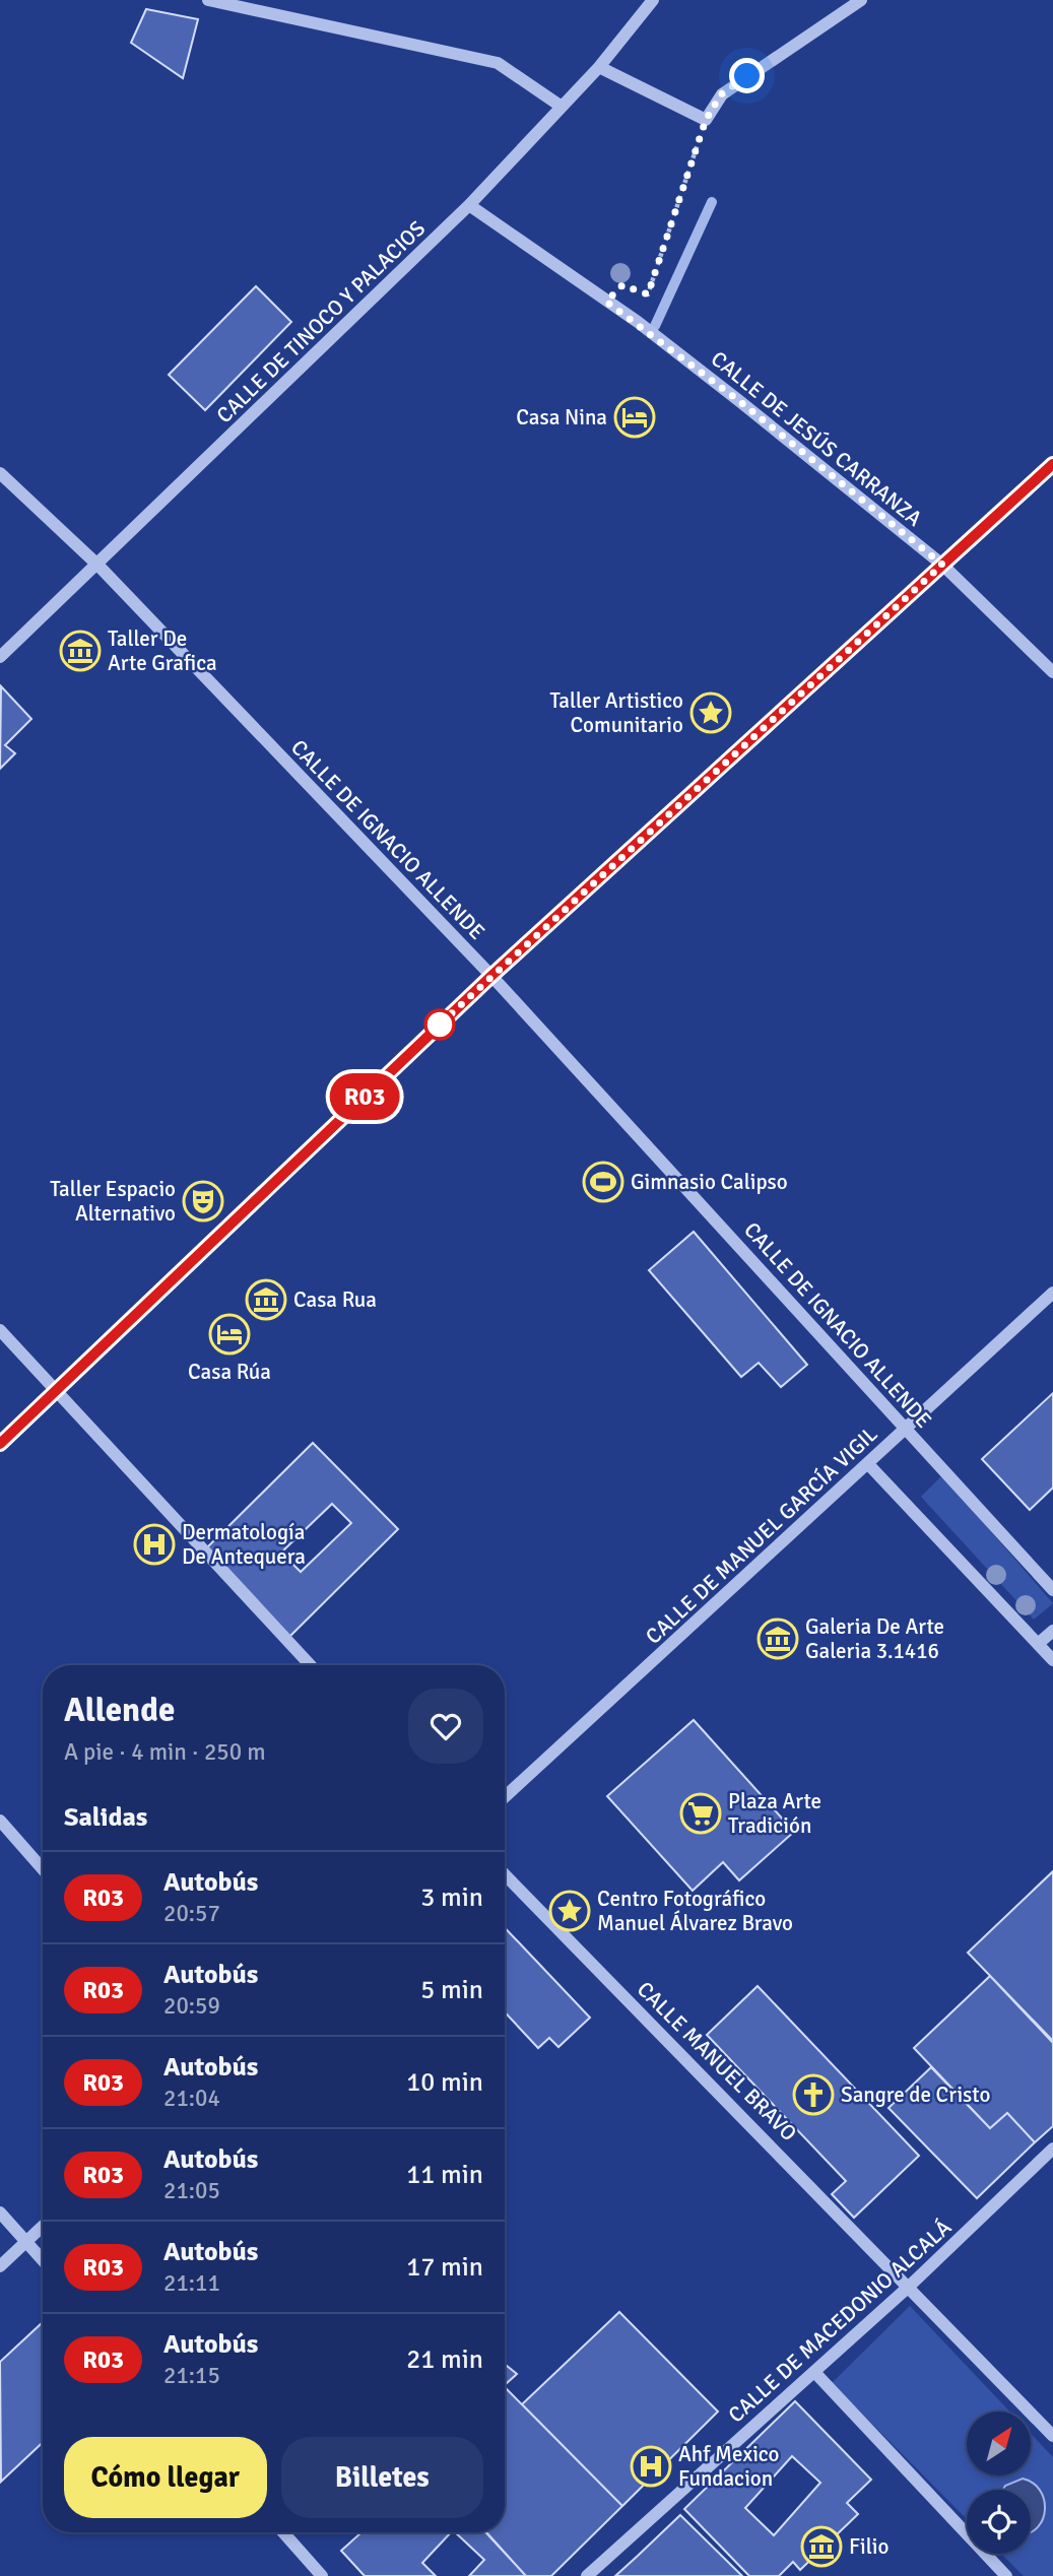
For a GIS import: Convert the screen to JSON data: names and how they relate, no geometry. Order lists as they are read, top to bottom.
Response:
{
  "streets": {
    "street": [
      "CALLE DE TINOCO Y PALACIOS",
      "CALLE DE JESÚS CARRANZA",
      "CALLE DE IGNACIO ALLENDE",
      "CALLE DE MANUEL GARCÍA VIGIL",
      "CALLE MANUEL BRAVO",
      "CALLE DE MACEDONIO ALCALÁ"
    ]
  },
  "crossings": [
    ["CALLE DE TINOCO Y PALACIOS", "CALLE DE JESÚS CARRANZA"],
    ["CALLE DE TINOCO Y PALACIOS", "CALLE DE IGNACIO ALLENDE"],
    ["CALLE DE IGNACIO ALLENDE", "CALLE DE MANUEL GARCÍA VIGIL"],
    ["CALLE MANUEL BRAVO", "CALLE DE MACEDONIO ALCALÁ"]
  ],
  "places": {
    "hotel": ["Casa Nina", "Casa Rúa"],
    "museum": [
      "Taller De Arte Grafica",
      "Casa Rua",
      "Galeria De Arte Galeria 3.1416",
      "Filio"
    ],
    "place": ["Taller Artistico Comunitario", "Centro Fotográfico Manuel Álvarez Bravo"],
    "sports": ["Gimnasio Calipso"],
    "theatre": ["Taller Espacio Alternativo"],
    "hospital": ["Dermatología De Antequera", "Ahf Mexico Fundacion"],
    "supermarket": ["Plaza Arte Tradición"],
    "church": ["Sangre de Cristo"]
  },
  "lines": ["bus line R03"],
  "north": "top right",
  "page": {
    "on_map": "R03",
    "heading": [
      ["Allende", "A pie · 4 min · 250 m"],
      "Salidas"
    ],
    "list": [
      {
        "mark": "R03",
        "name": "Autobús",
        "note": "20:57",
        "value": "3 min"
      },
      {
        "mark": "R03",
        "name": "Autobús",
        "note": "20:59",
        "value": "5 min"
      },
      {
        "mark": "R03",
        "name": "Autobús",
        "note": "21:04",
        "value": "10 min"
      },
      {
        "mark": "R03",
        "name": "Autobús",
        "note": "21:05",
        "value": "11 min"
      },
      {
        "mark": "R03",
        "name": "Autobús",
        "note": "21:11",
        "value": "17 min"
      },
      {
        "mark": "R03",
        "name": "Autobús",
        "note": "21:15",
        "value": "21 min"
      }
    ],
    "buttons": ["Cómo llegar", "Billetes"]
  }
}
